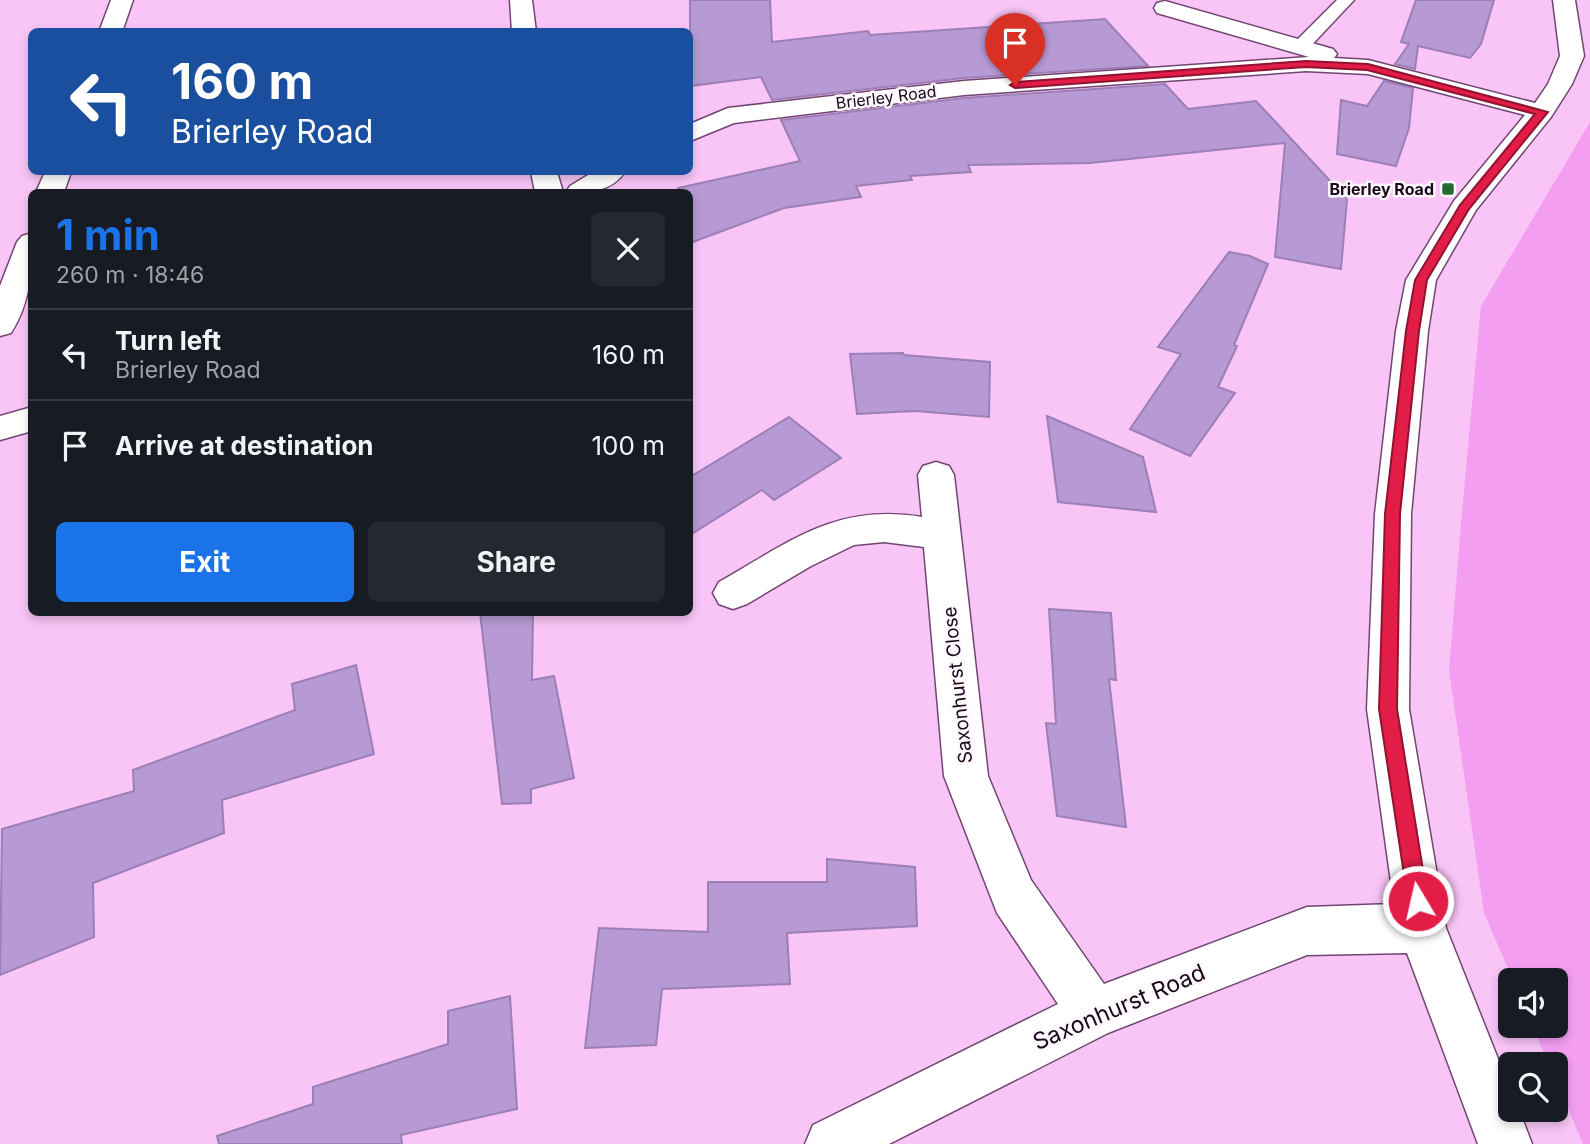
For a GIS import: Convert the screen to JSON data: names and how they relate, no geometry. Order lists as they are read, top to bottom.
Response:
{
  "streets": {
    "street": ["Brierley Road", "Saxonhurst Close", "Saxonhurst Road"]
  },
  "crossings": [
    ["Saxonhurst Close", "Saxonhurst Road"]
  ],
  "places": {
    "transit": ["Brierley Road"]
  },
  "page": {
    "turn": ["160 m", "Brierley Road"],
    "heading": ["1 min", "260 m · 18:46"],
    "list": [
      {
        "name": "Turn left",
        "note": "Brierley Road",
        "value": "160 m"
      },
      {
        "name": "Arrive at destination",
        "value": "100 m"
      }
    ],
    "buttons": ["Exit", "Share"]
  }
}
